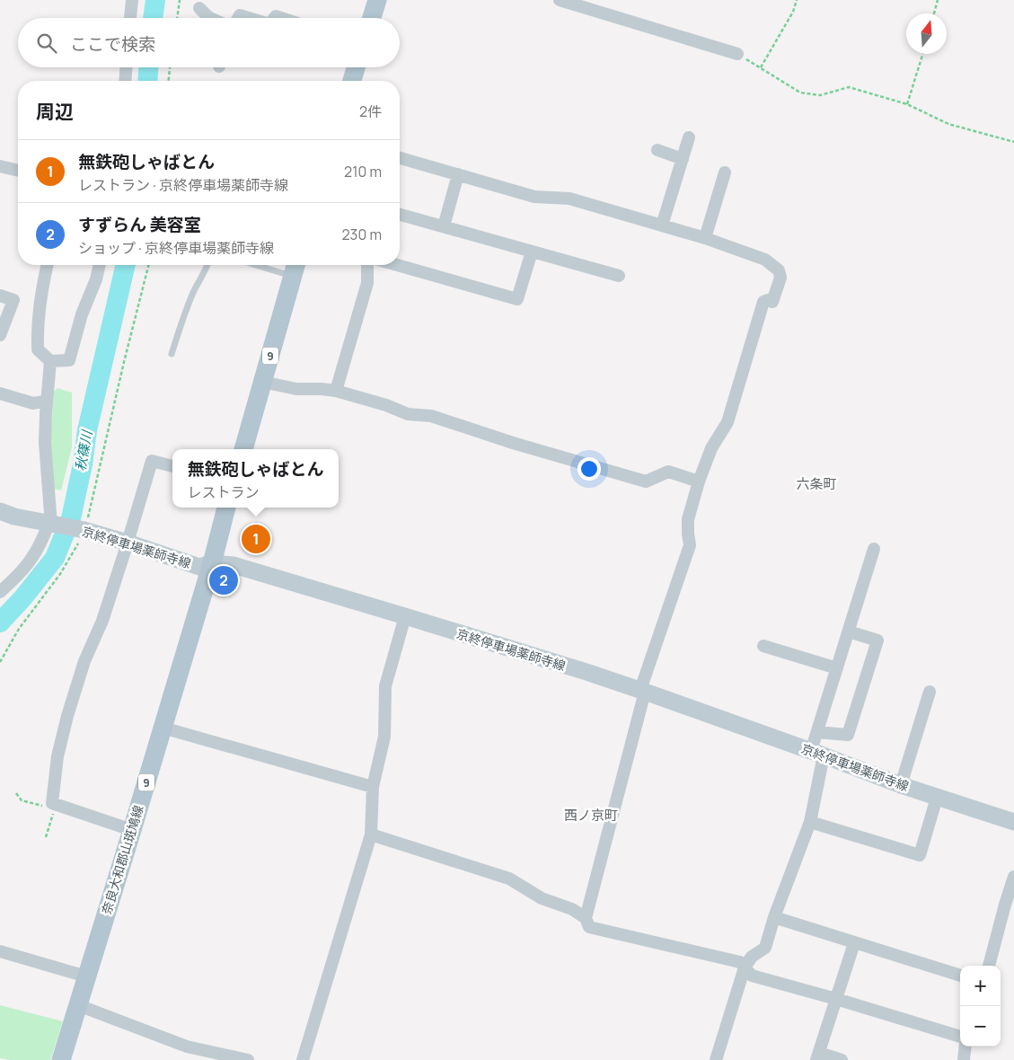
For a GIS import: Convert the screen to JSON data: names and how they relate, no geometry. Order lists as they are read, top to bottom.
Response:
{
  "streets": {
    "main road": ["9", "京終停車場薬師寺線", "奈良大和郡山斑鳩線"]
  },
  "crossings": [
    ["京終停車場薬師寺線", "奈良大和郡山斑鳩線"]
  ],
  "districts": ["六条町", "西ノ京町"],
  "water": ["秋篠川"],
  "north": "top",
  "page": {
    "search": "ここで検索",
    "heading": ["周辺", "2件"],
    "list": [
      {
        "mark": "1",
        "name": "無鉄砲しゃばとん",
        "note": "レストラン · 京終停車場薬師寺線",
        "value": "210 m"
      },
      {
        "mark": "2",
        "name": "すずらん 美容室",
        "note": "ショップ · 京終停車場薬師寺線",
        "value": "230 m"
      }
    ],
    "popup": ["無鉄砲しゃばとん", "レストラン"],
    "pins": ["1", "2"],
    "map_buttons": ["+", "−"]
  }
}
